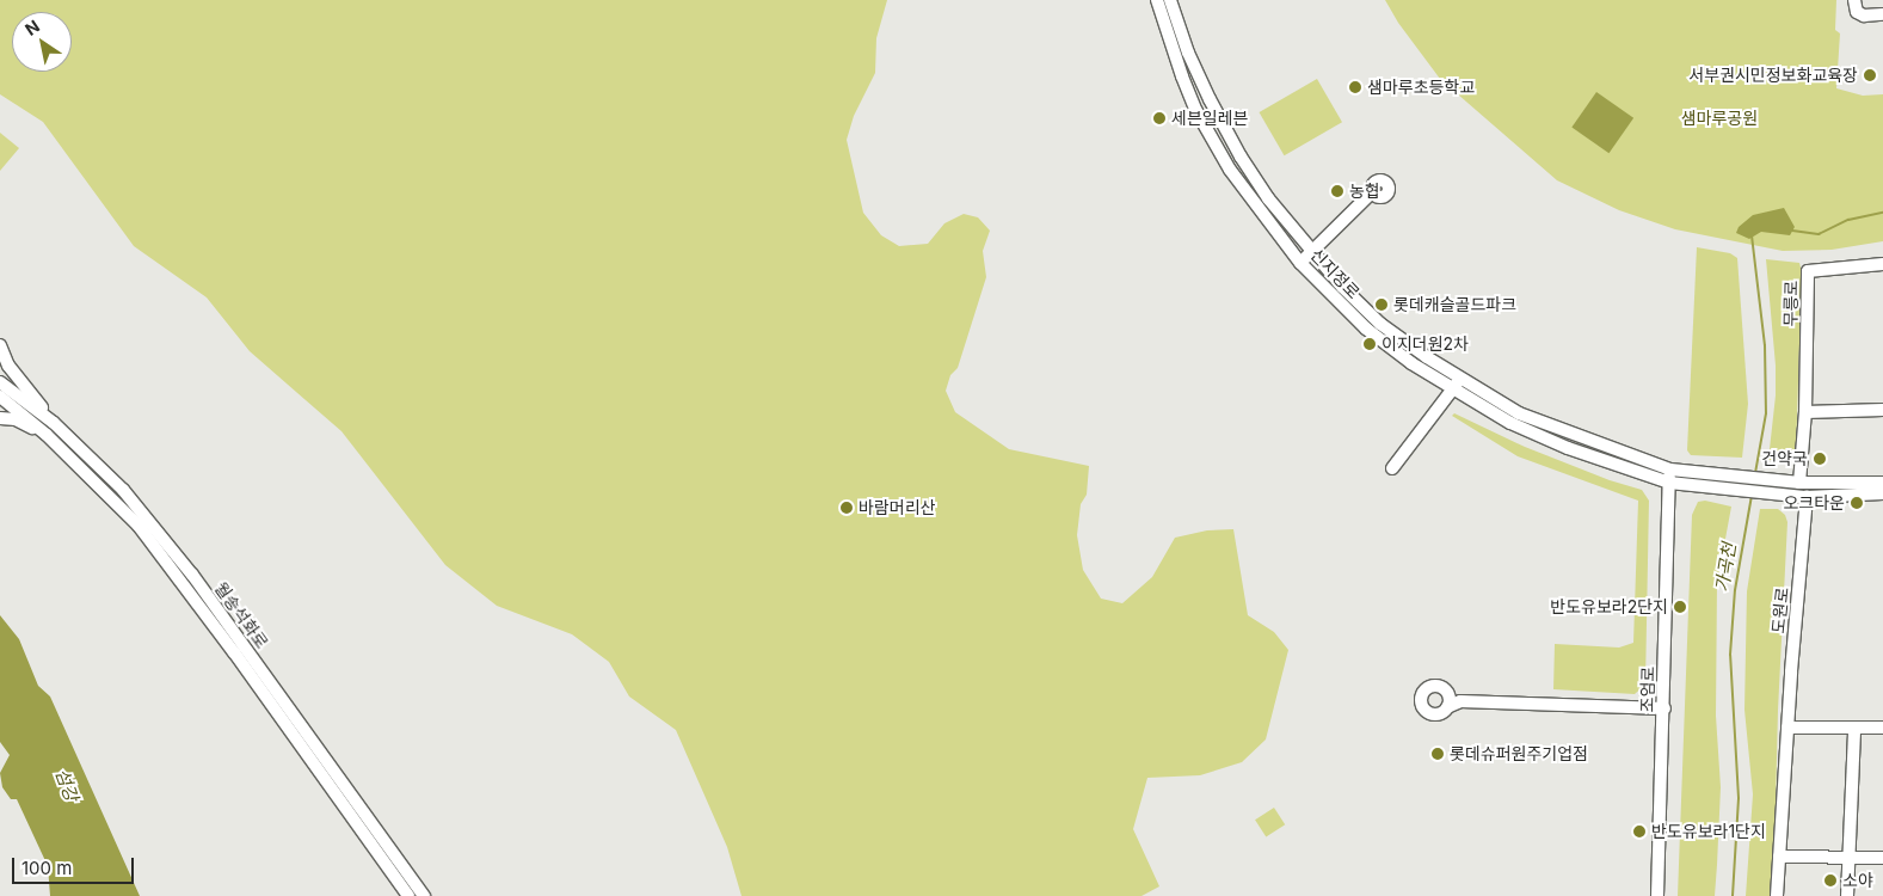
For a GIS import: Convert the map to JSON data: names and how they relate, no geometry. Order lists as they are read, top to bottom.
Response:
{
  "streets": {
    "street": [
      "신지정로",
      "무릉로",
      "도원로",
      "월송석화로",
      "조엄로"
    ]
  },
  "crossings": [
    ["신지정로", "무릉로"],
    ["신지정로", "도원로"],
    ["신지정로", "조엄로"]
  ],
  "water": ["가곡천", "섬강"],
  "parks": ["샘마루공원"],
  "places": [
    "서부권시민정보화교육장",
    "샘마루초등학교",
    "세븐일레븐",
    "농협",
    "롯데캐슬골드파크",
    "이지더원2차",
    "건약국",
    "오크타운",
    "바람머리산",
    "반도유보라2단지",
    "롯데슈퍼원주기업점",
    "반도유보라1단지",
    "소야"
  ],
  "scale_bar": "100 m",
  "north": "top left"
}
